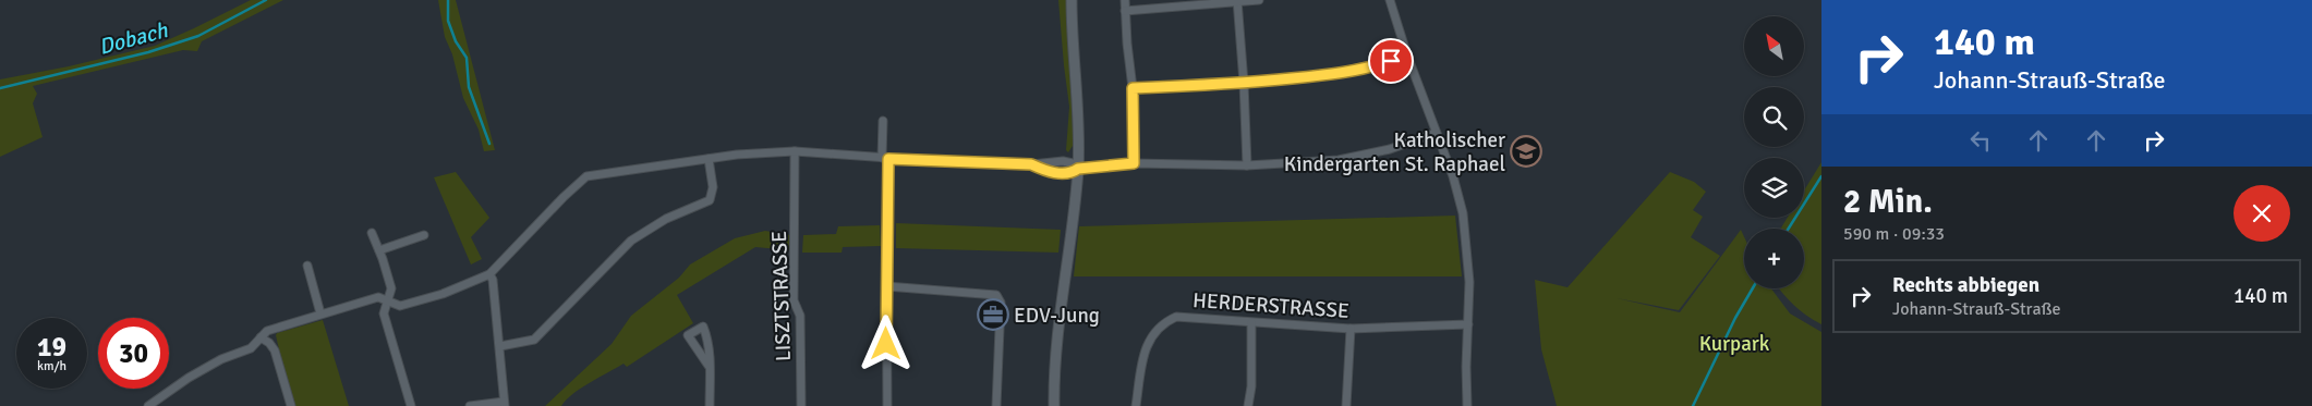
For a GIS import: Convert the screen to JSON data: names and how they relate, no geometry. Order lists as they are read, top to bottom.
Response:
{
  "streets": {
    "street": ["LISZTSTRASSE", "HERDERSTRASSE"]
  },
  "water": ["Dobach"],
  "parks": ["Kurpark"],
  "places": {
    "school or university": ["Katholischer Kindergarten St. Raphael"],
    "office": ["EDV-Jung"]
  },
  "north": "top left",
  "page": {
    "turn": ["140 m", "Johann-Strauß-Straße"],
    "map_buttons": "+",
    "heading": ["2 Min.", "590 m · 09:33"],
    "list": [
      {
        "name": "Rechts abbiegen",
        "note": "Johann-Strauß-Straße",
        "value": "140 m"
      }
    ],
    "speed": "19 km/h",
    "limit": "30"
  }
}
